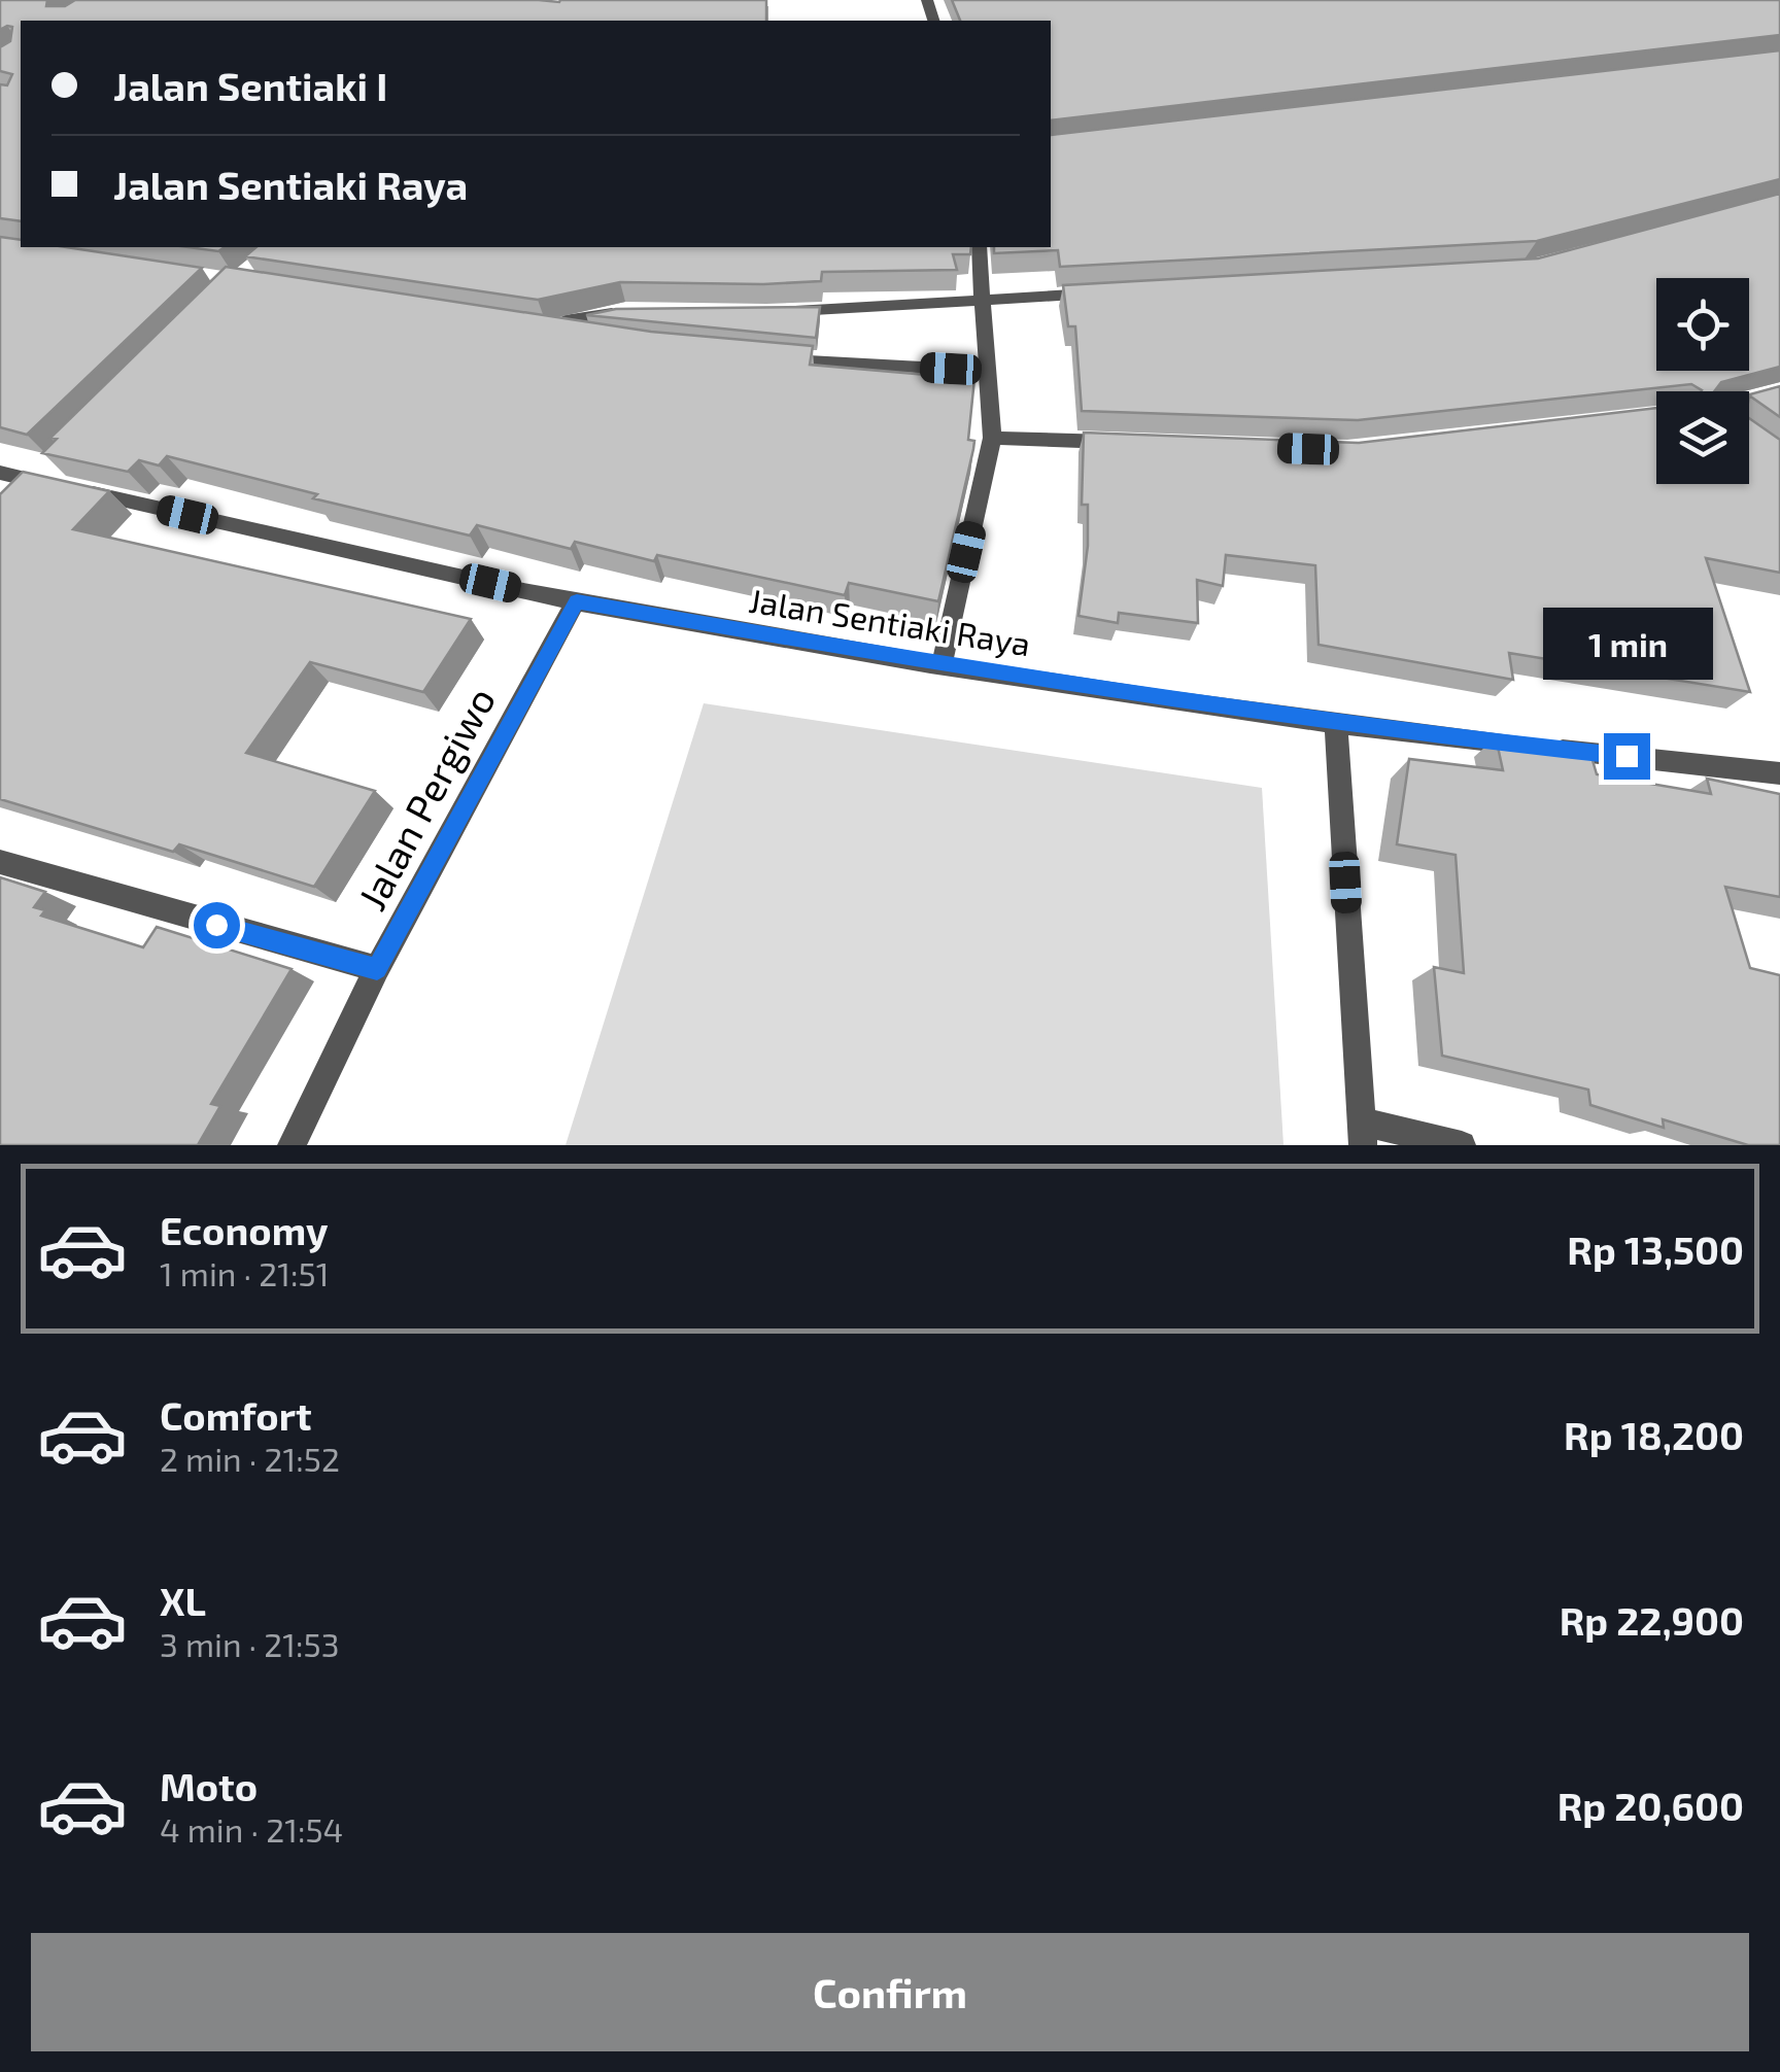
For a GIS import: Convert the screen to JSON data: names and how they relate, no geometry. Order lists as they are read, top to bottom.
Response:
{
  "streets": {
    "street": ["Jalan Sentiaki Raya", "Jalan Pergiwo"]
  },
  "crossings": [
    ["Jalan Sentiaki Raya", "Jalan Pergiwo"]
  ],
  "page": {
    "banner": ["Jalan Sentiaki I", "Jalan Sentiaki Raya"],
    "bubble": "1 min",
    "list": [
      {
        "name": "Economy",
        "note": "1 min · 21:51",
        "value": "Rp 13,500"
      },
      {
        "name": "Comfort",
        "note": "2 min · 21:52",
        "value": "Rp 18,200"
      },
      {
        "name": "XL",
        "note": "3 min · 21:53",
        "value": "Rp 22,900"
      },
      {
        "name": "Moto",
        "note": "4 min · 21:54",
        "value": "Rp 20,600"
      }
    ],
    "buttons": "Confirm"
  }
}
